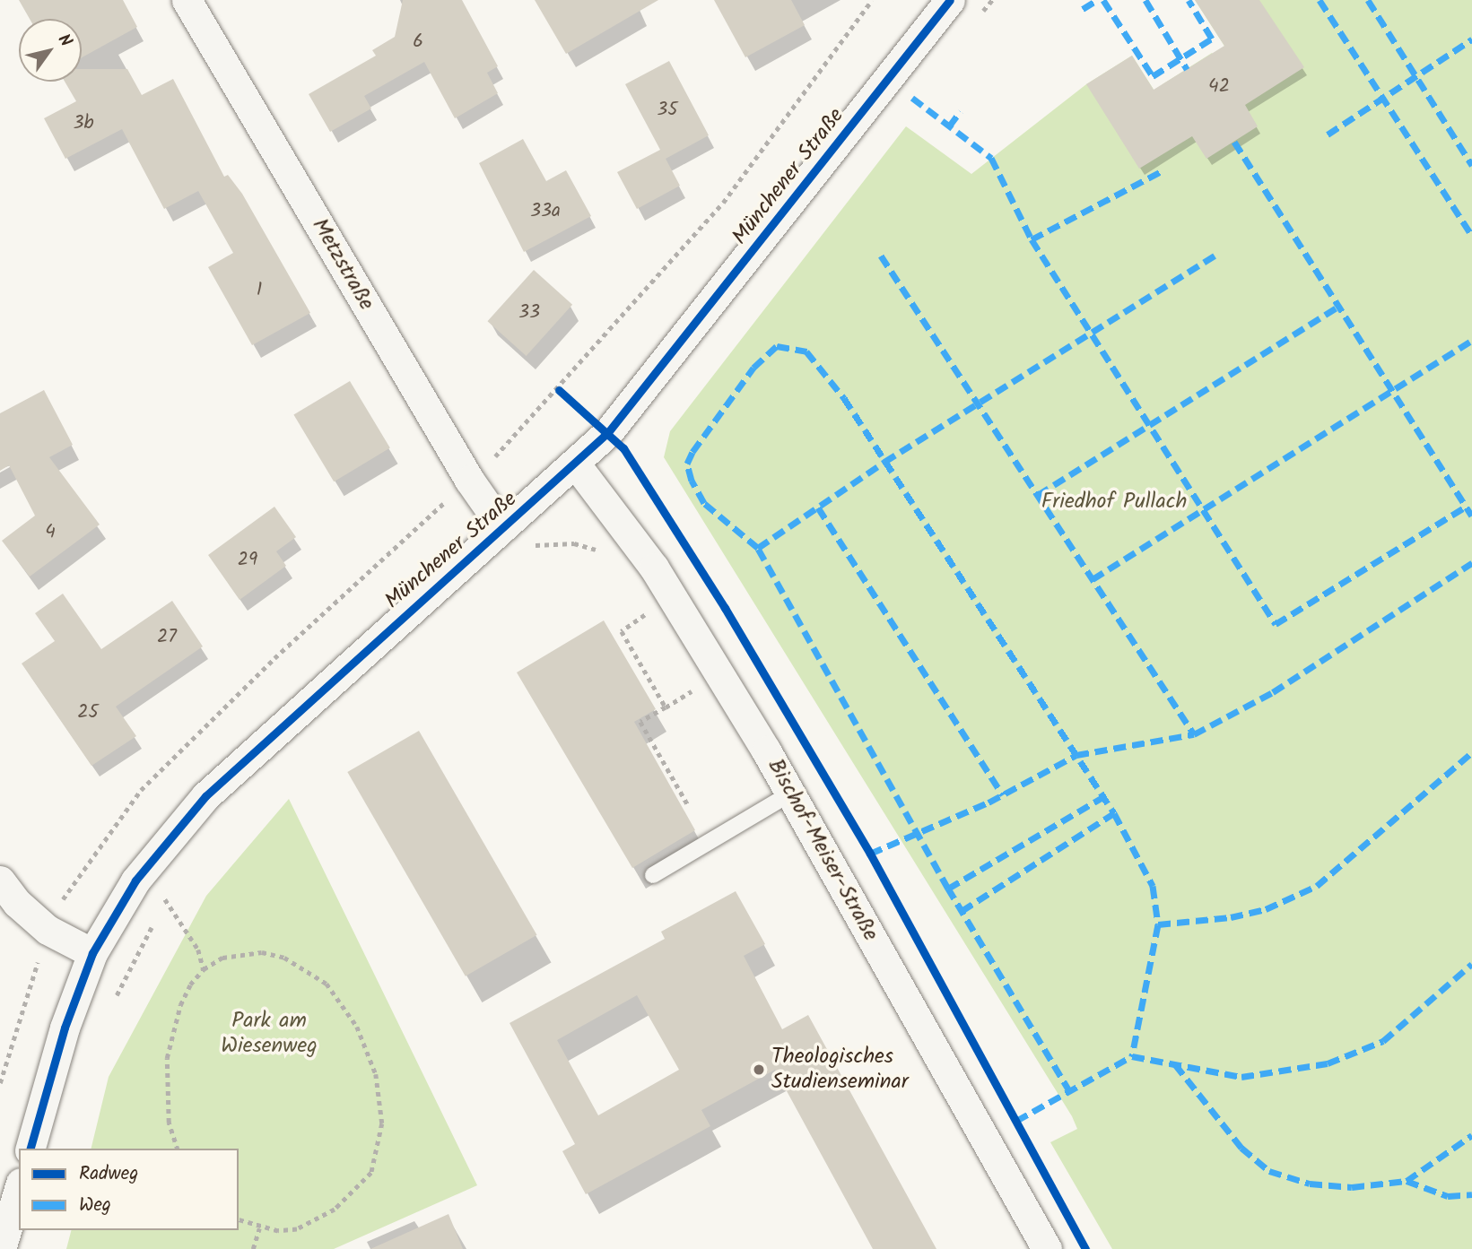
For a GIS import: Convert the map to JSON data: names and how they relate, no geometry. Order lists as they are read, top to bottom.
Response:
{
  "streets": {
    "street": ["Münchener Straße", "Metzstraße", "Bischof-Meiser-Straße"]
  },
  "crossings": [
    ["Münchener Straße", "Metzstraße"],
    ["Münchener Straße", "Bischof-Meiser-Straße"]
  ],
  "parks": ["Friedhof Pullach", "Park am Wiesenweg"],
  "places": ["Theologisches Studienseminar"],
  "house_numbers": [
    "6",
    "42",
    "35",
    "3b",
    "33a",
    "1",
    "33",
    "4",
    "29",
    "27",
    "25"
  ],
  "legend": ["Radweg", "Weg"],
  "north": "top right"
}
